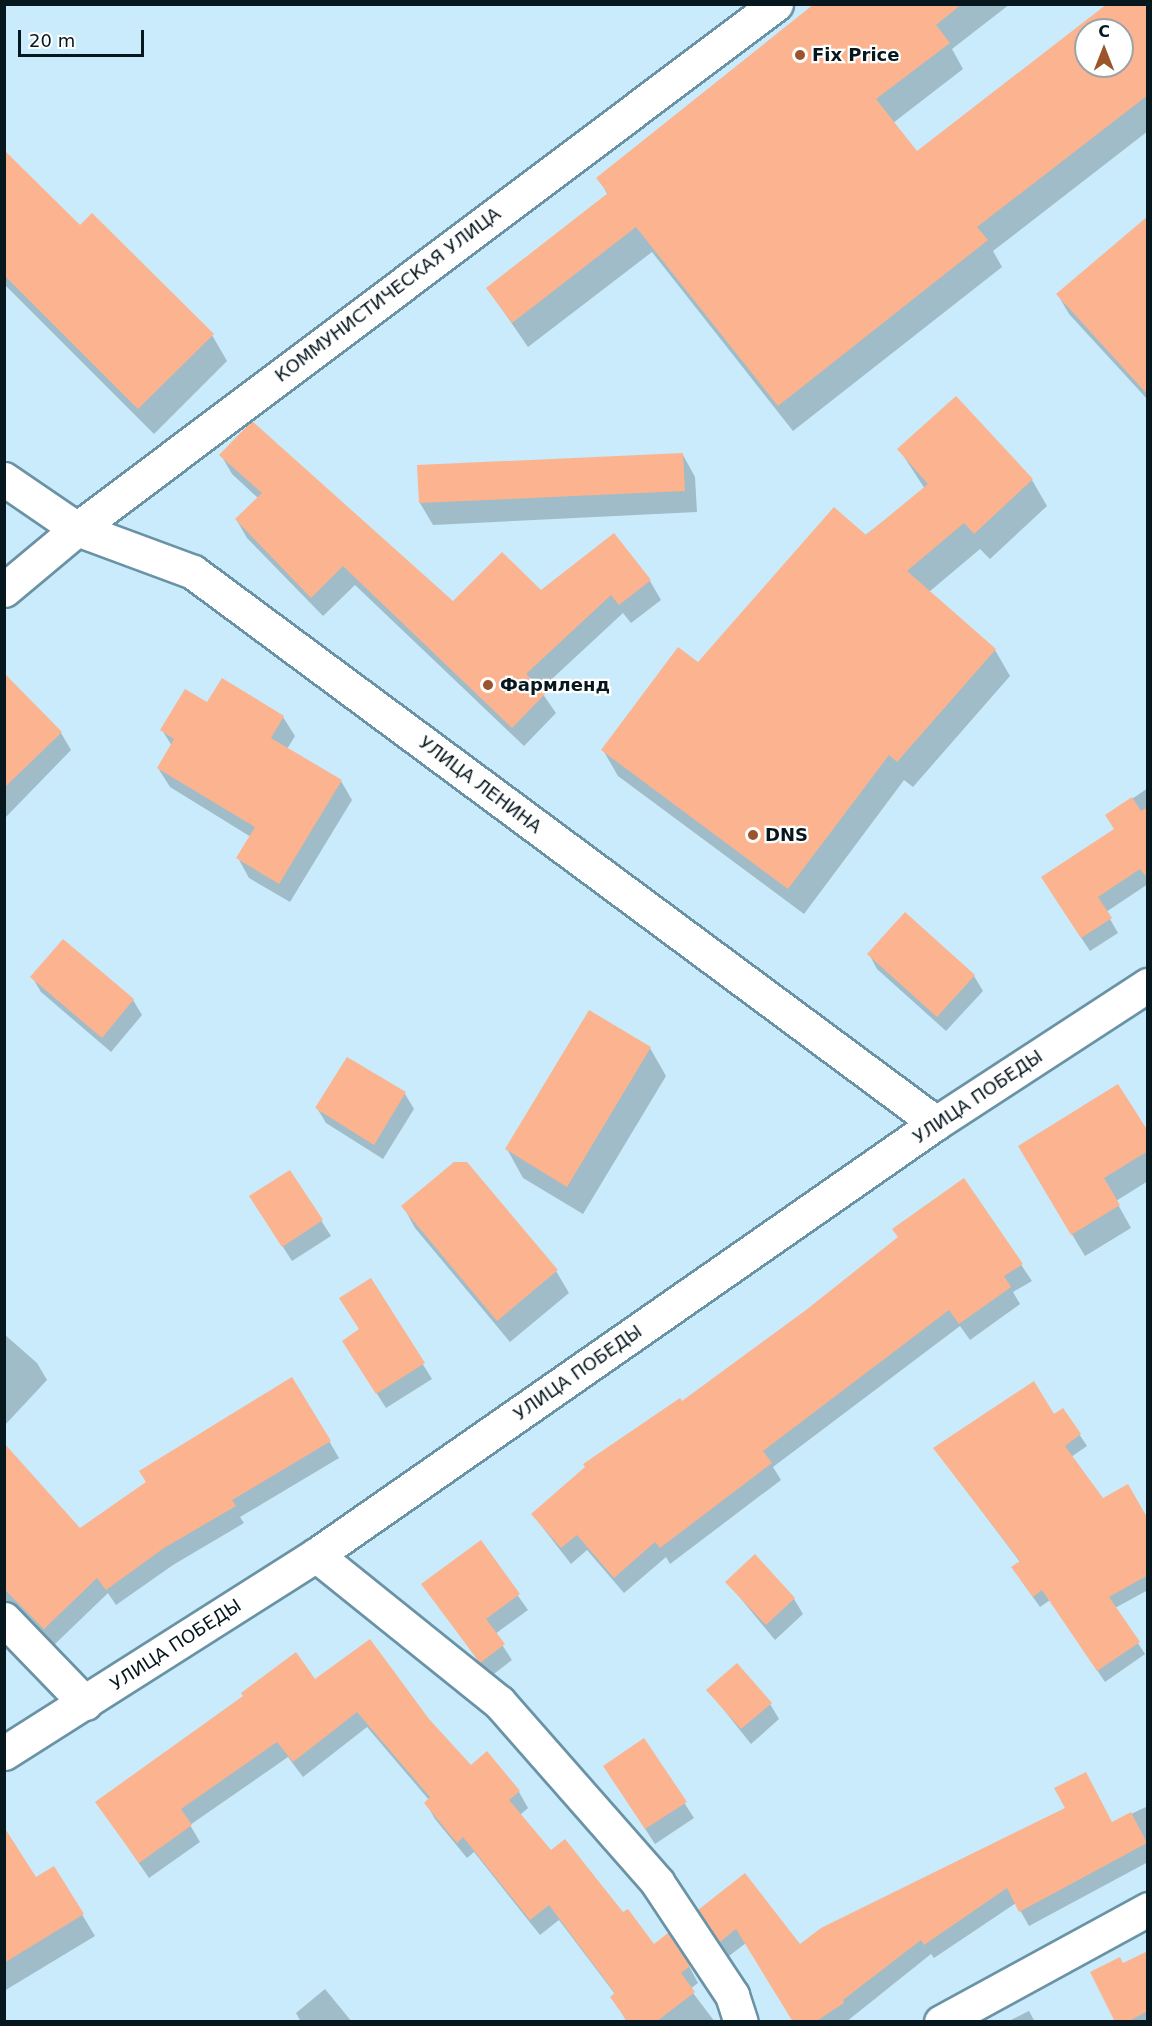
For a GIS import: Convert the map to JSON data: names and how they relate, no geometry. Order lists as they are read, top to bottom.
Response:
{
  "streets": {
    "street": ["КОММУНИСТИЧЕСКАЯ УЛИЦА", "УЛИЦА ЛЕНИНА", "УЛИЦА ПОБЕДЫ"]
  },
  "crossings": [
    ["КОММУНИСТИЧЕСКАЯ УЛИЦА", "УЛИЦА ЛЕНИНА"],
    ["УЛИЦА ЛЕНИНА", "УЛИЦА ПОБЕДЫ"]
  ],
  "places": ["Fix Price", "Фармленд", "DNS"],
  "scale_bar": "20 m",
  "north": "top"
}
